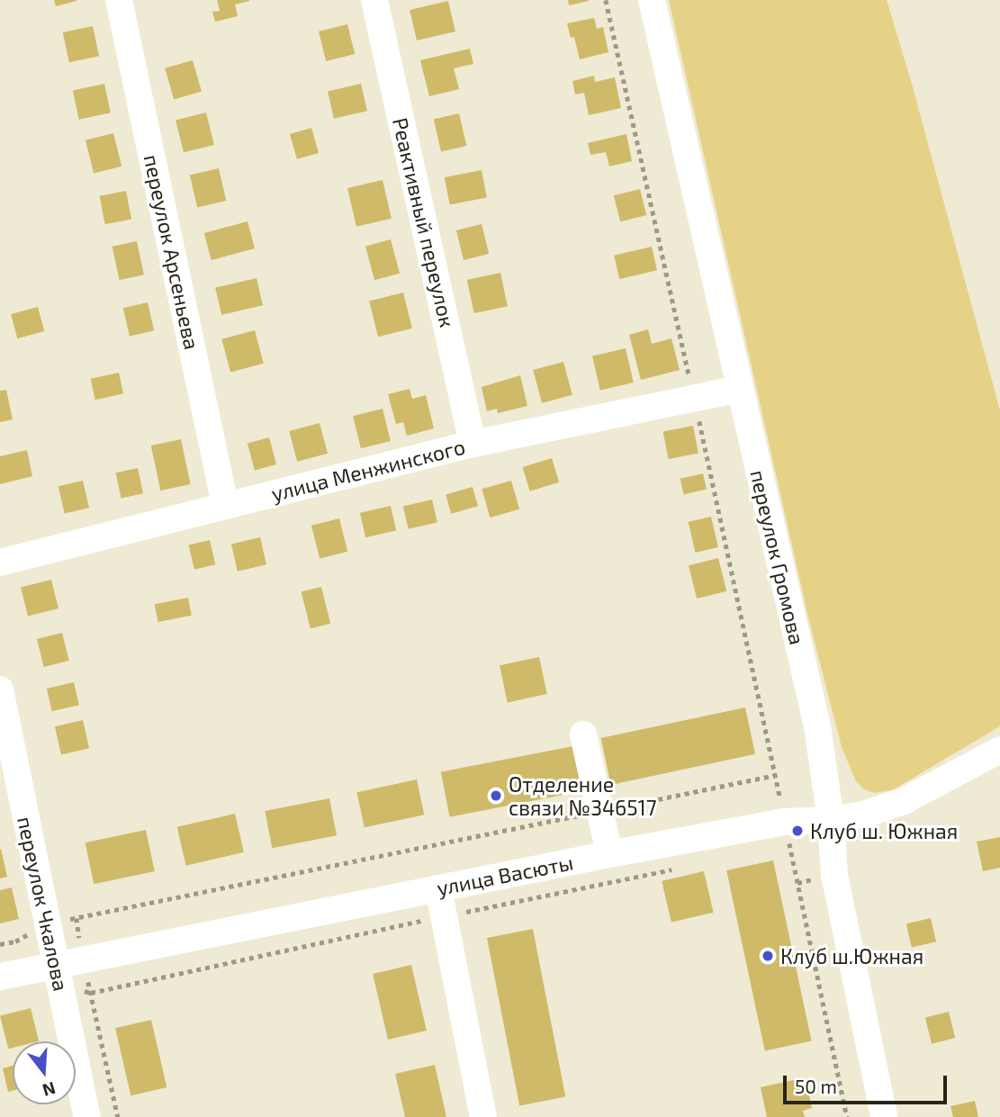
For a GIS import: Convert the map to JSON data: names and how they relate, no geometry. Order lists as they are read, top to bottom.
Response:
{
  "streets": {
    "street": [
      "Реактивный переулок",
      "переулок Арсеньева",
      "улица Менжинского",
      "переулок Громова",
      "улица Васюты",
      "переулок Чкалова"
    ]
  },
  "crossings": [
    ["Реактивный переулок", "улица Менжинского"],
    ["переулок Арсеньева", "улица Менжинского"],
    ["улица Менжинского", "переулок Громова"],
    ["переулок Громова", "улица Васюты"],
    ["улица Васюты", "переулок Чкалова"]
  ],
  "places": ["Отделение связи №346517", "Клуб ш. Южная", "Клуб ш.Южная"],
  "scale_bar": "50 m",
  "north": "bottom"
}
